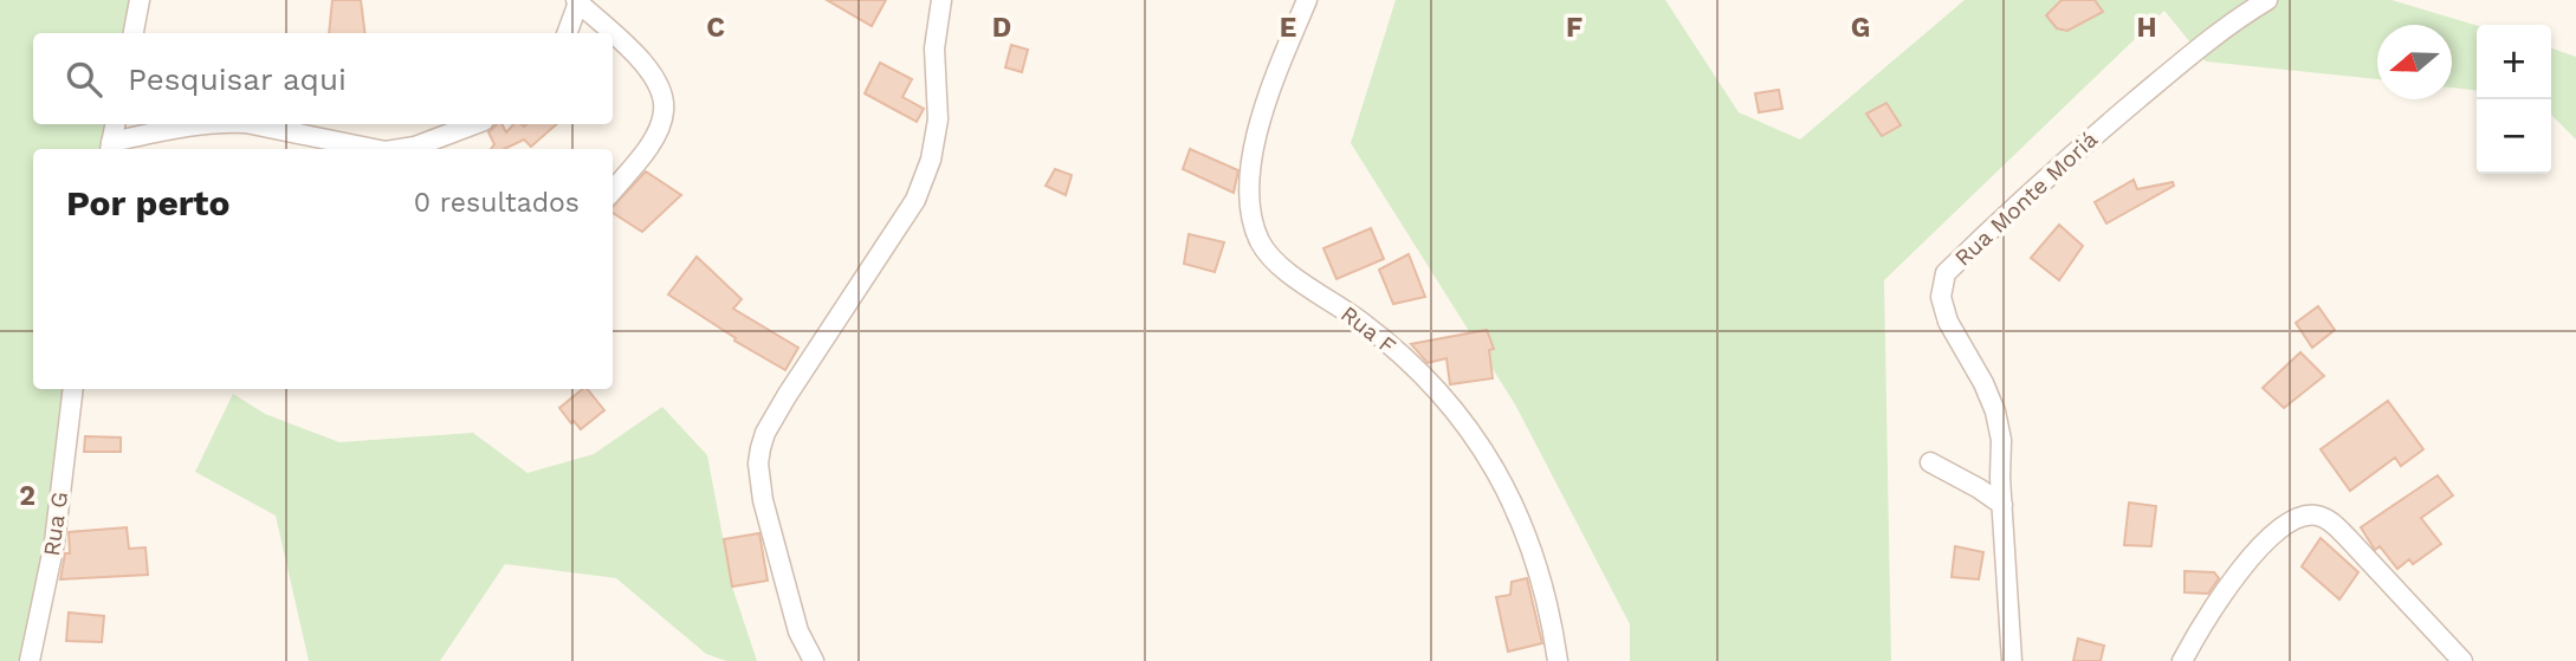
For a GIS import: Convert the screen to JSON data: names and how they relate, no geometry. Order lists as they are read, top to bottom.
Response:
{
  "streets": {
    "street": ["Rua Monte Moriá", "Rua F", "Rua G"]
  },
  "north": "left",
  "page": {
    "map_buttons": ["+", "−"],
    "search": "Pesquisar aqui",
    "heading": ["Por perto", "0 resultados"]
  },
  "grid": {
    "columns": [
      "C",
      "D",
      "E",
      "F",
      "G",
      "H"
    ],
    "rows": ["2"]
  }
}
